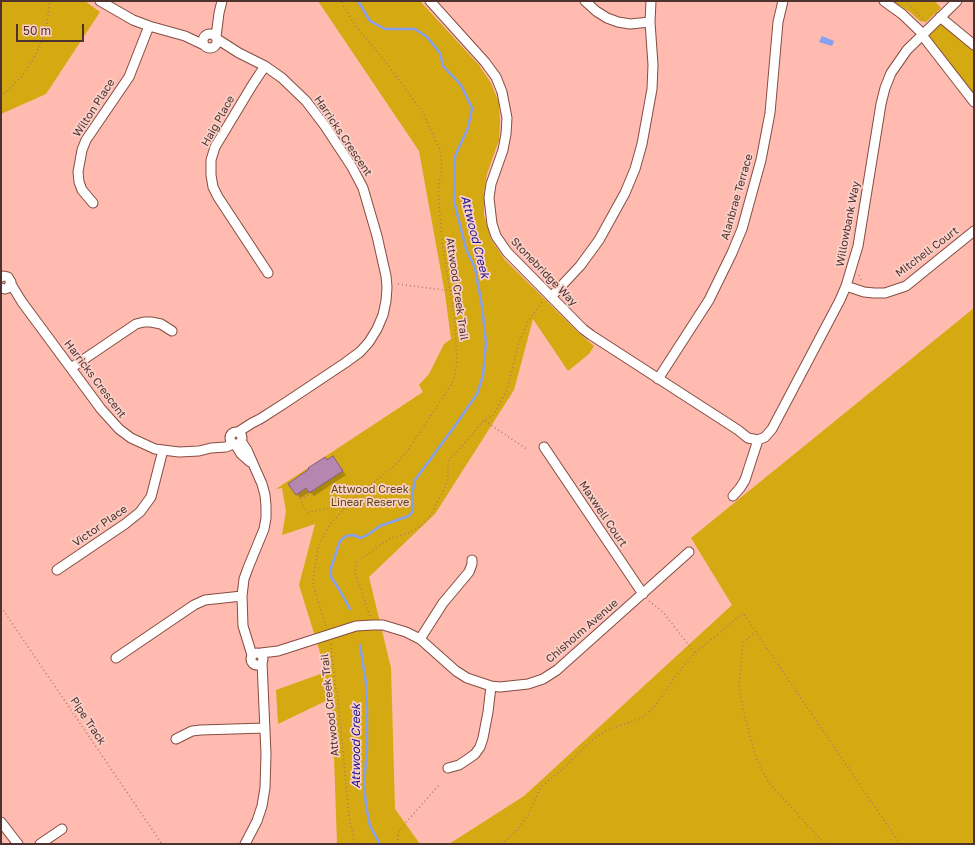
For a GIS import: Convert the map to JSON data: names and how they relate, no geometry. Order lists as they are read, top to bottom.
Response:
{
  "streets": {
    "street": [
      "Wilton Place",
      "Haig Place",
      "Harricks Crescent",
      "Alanbrae Terrace",
      "Willowbank Way",
      "Mitchell Court",
      "Stonebridge Way",
      "Maxwell Court",
      "Victor Place",
      "Chisholm Avenue"
    ],
    "path": ["Attwood Creek Trail", "Pipe Track"]
  },
  "crossings": [
    ["Wilton Place", "Harricks Crescent"],
    ["Haig Place", "Harricks Crescent"],
    ["Harricks Crescent", "Victor Place"],
    ["Alanbrae Terrace", "Stonebridge Way"],
    ["Willowbank Way", "Mitchell Court"],
    ["Willowbank Way", "Stonebridge Way"],
    ["Attwood Creek Trail", "Chisholm Avenue"],
    ["Maxwell Court", "Chisholm Avenue"]
  ],
  "water": ["Attwood Creek"],
  "parks": ["Attwood Creek Linear Reserve"],
  "scale_bar": "50 m"
}
